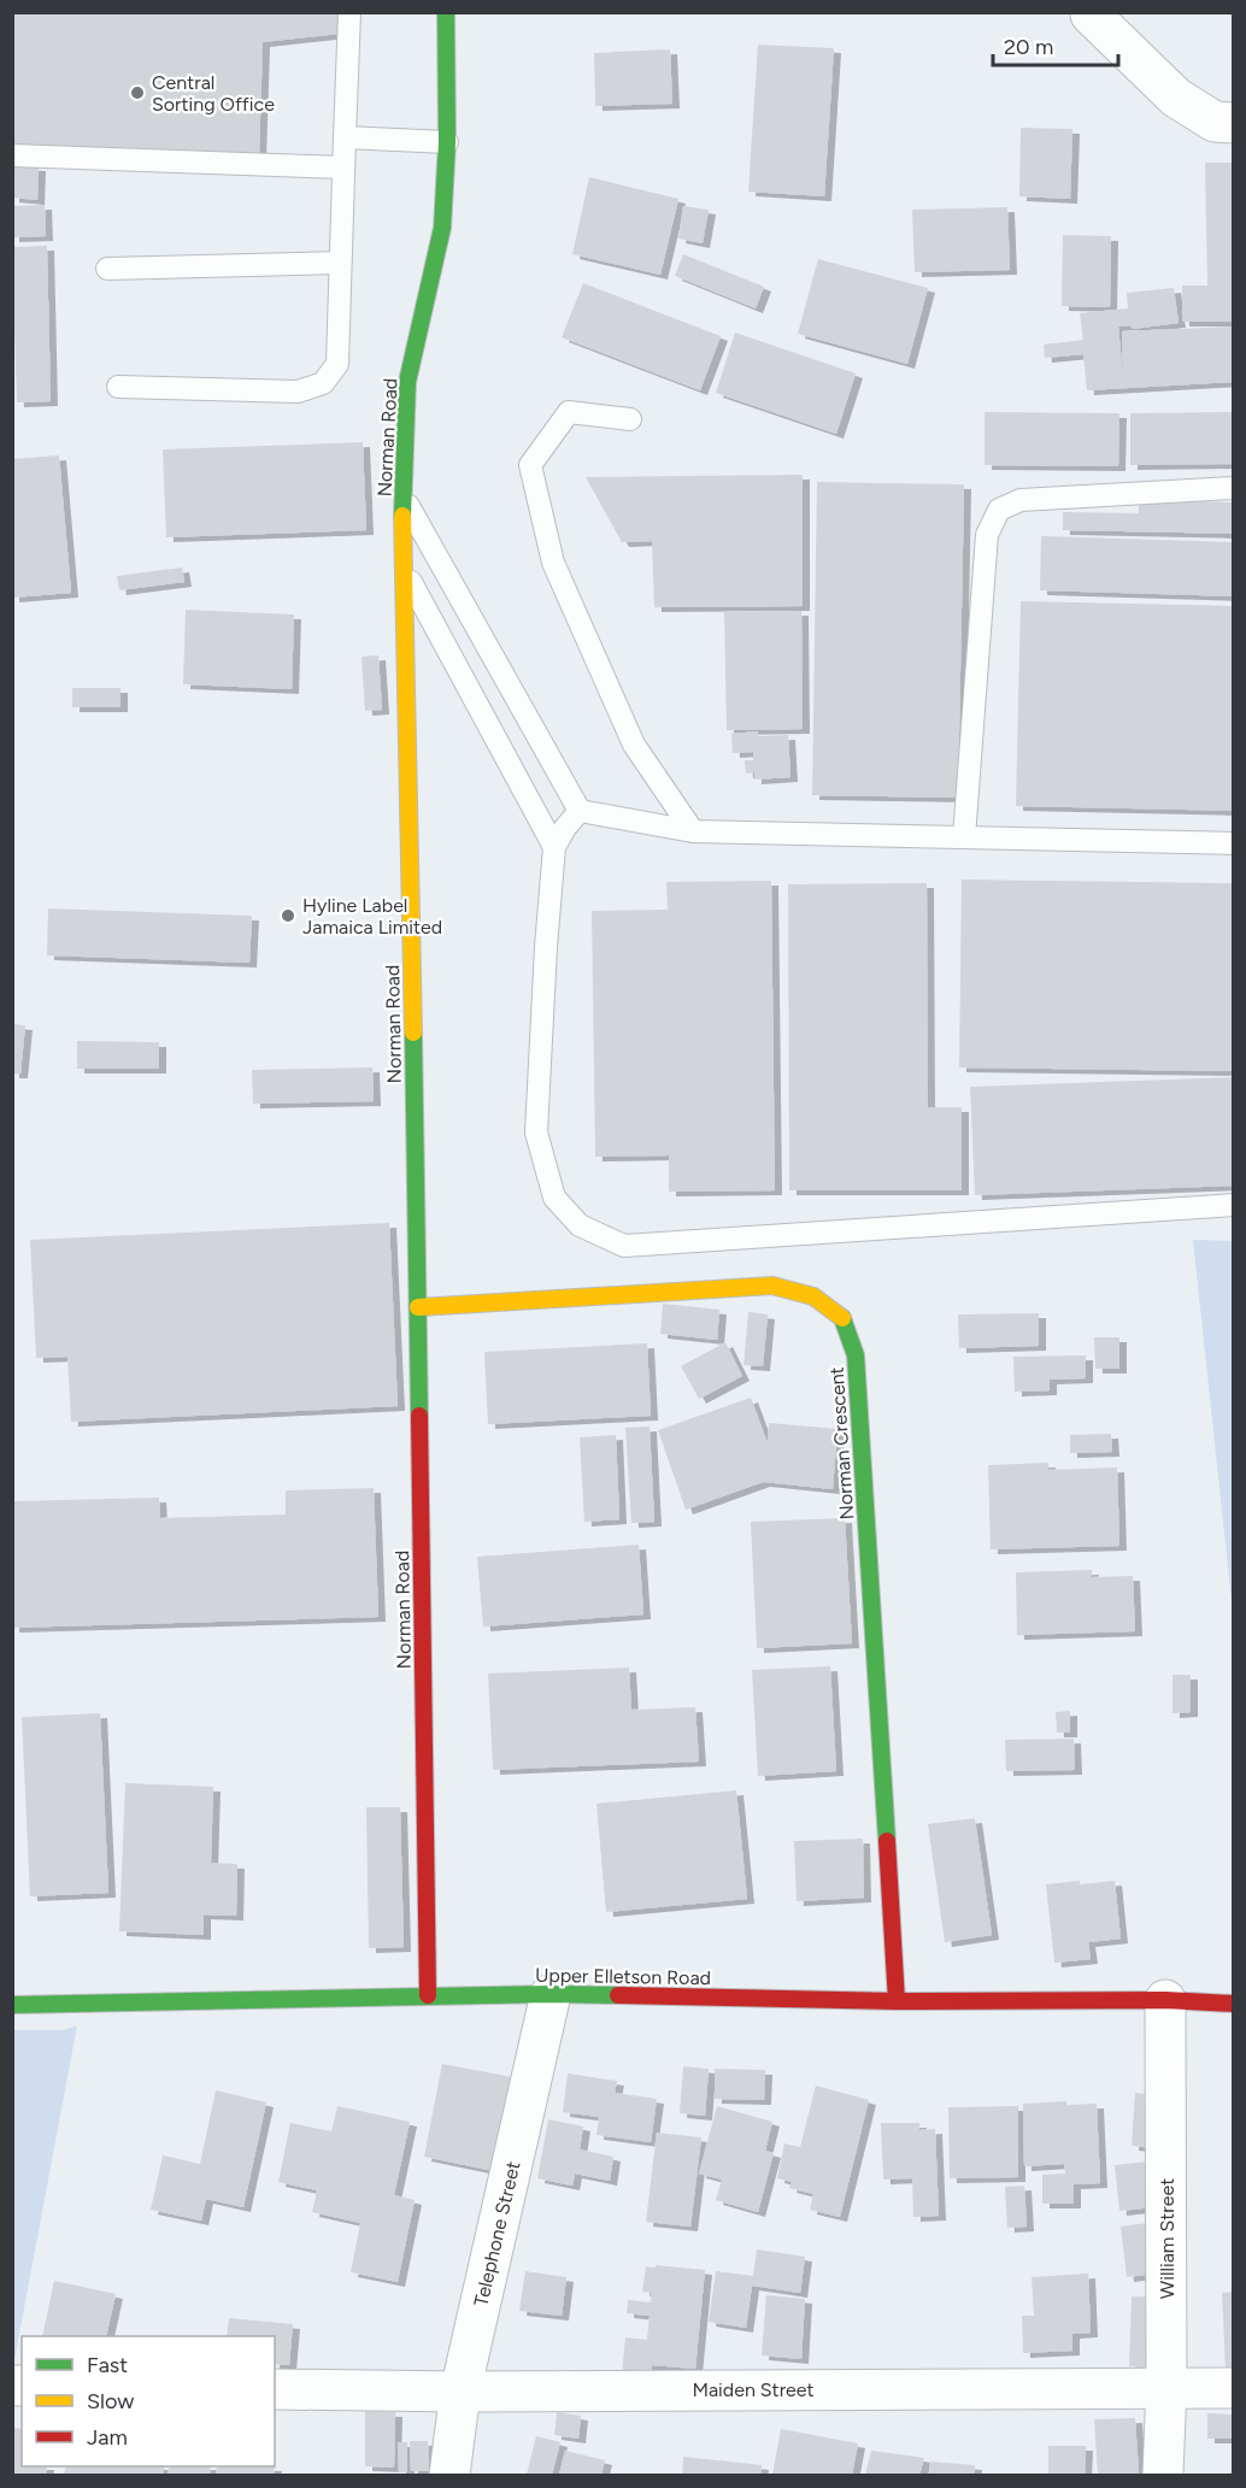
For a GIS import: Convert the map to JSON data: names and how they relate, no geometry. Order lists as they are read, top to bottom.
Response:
{
  "streets": {
    "street": [
      "Norman Road",
      "Norman Crescent",
      "Upper Elletson Road",
      "Telephone Street",
      "William Street",
      "Maiden Street"
    ]
  },
  "crossings": [
    ["Norman Road", "Norman Crescent"],
    ["Norman Road", "Upper Elletson Road"],
    ["Norman Crescent", "Upper Elletson Road"],
    ["Upper Elletson Road", "Telephone Street"],
    ["Upper Elletson Road", "William Street"],
    ["Telephone Street", "Maiden Street"],
    ["William Street", "Maiden Street"]
  ],
  "places": ["Central Sorting Office", "Hyline Label Jamaica Limited"],
  "legend": ["Fast", "Slow", "Jam"],
  "scale_bar": "20 m"
}
